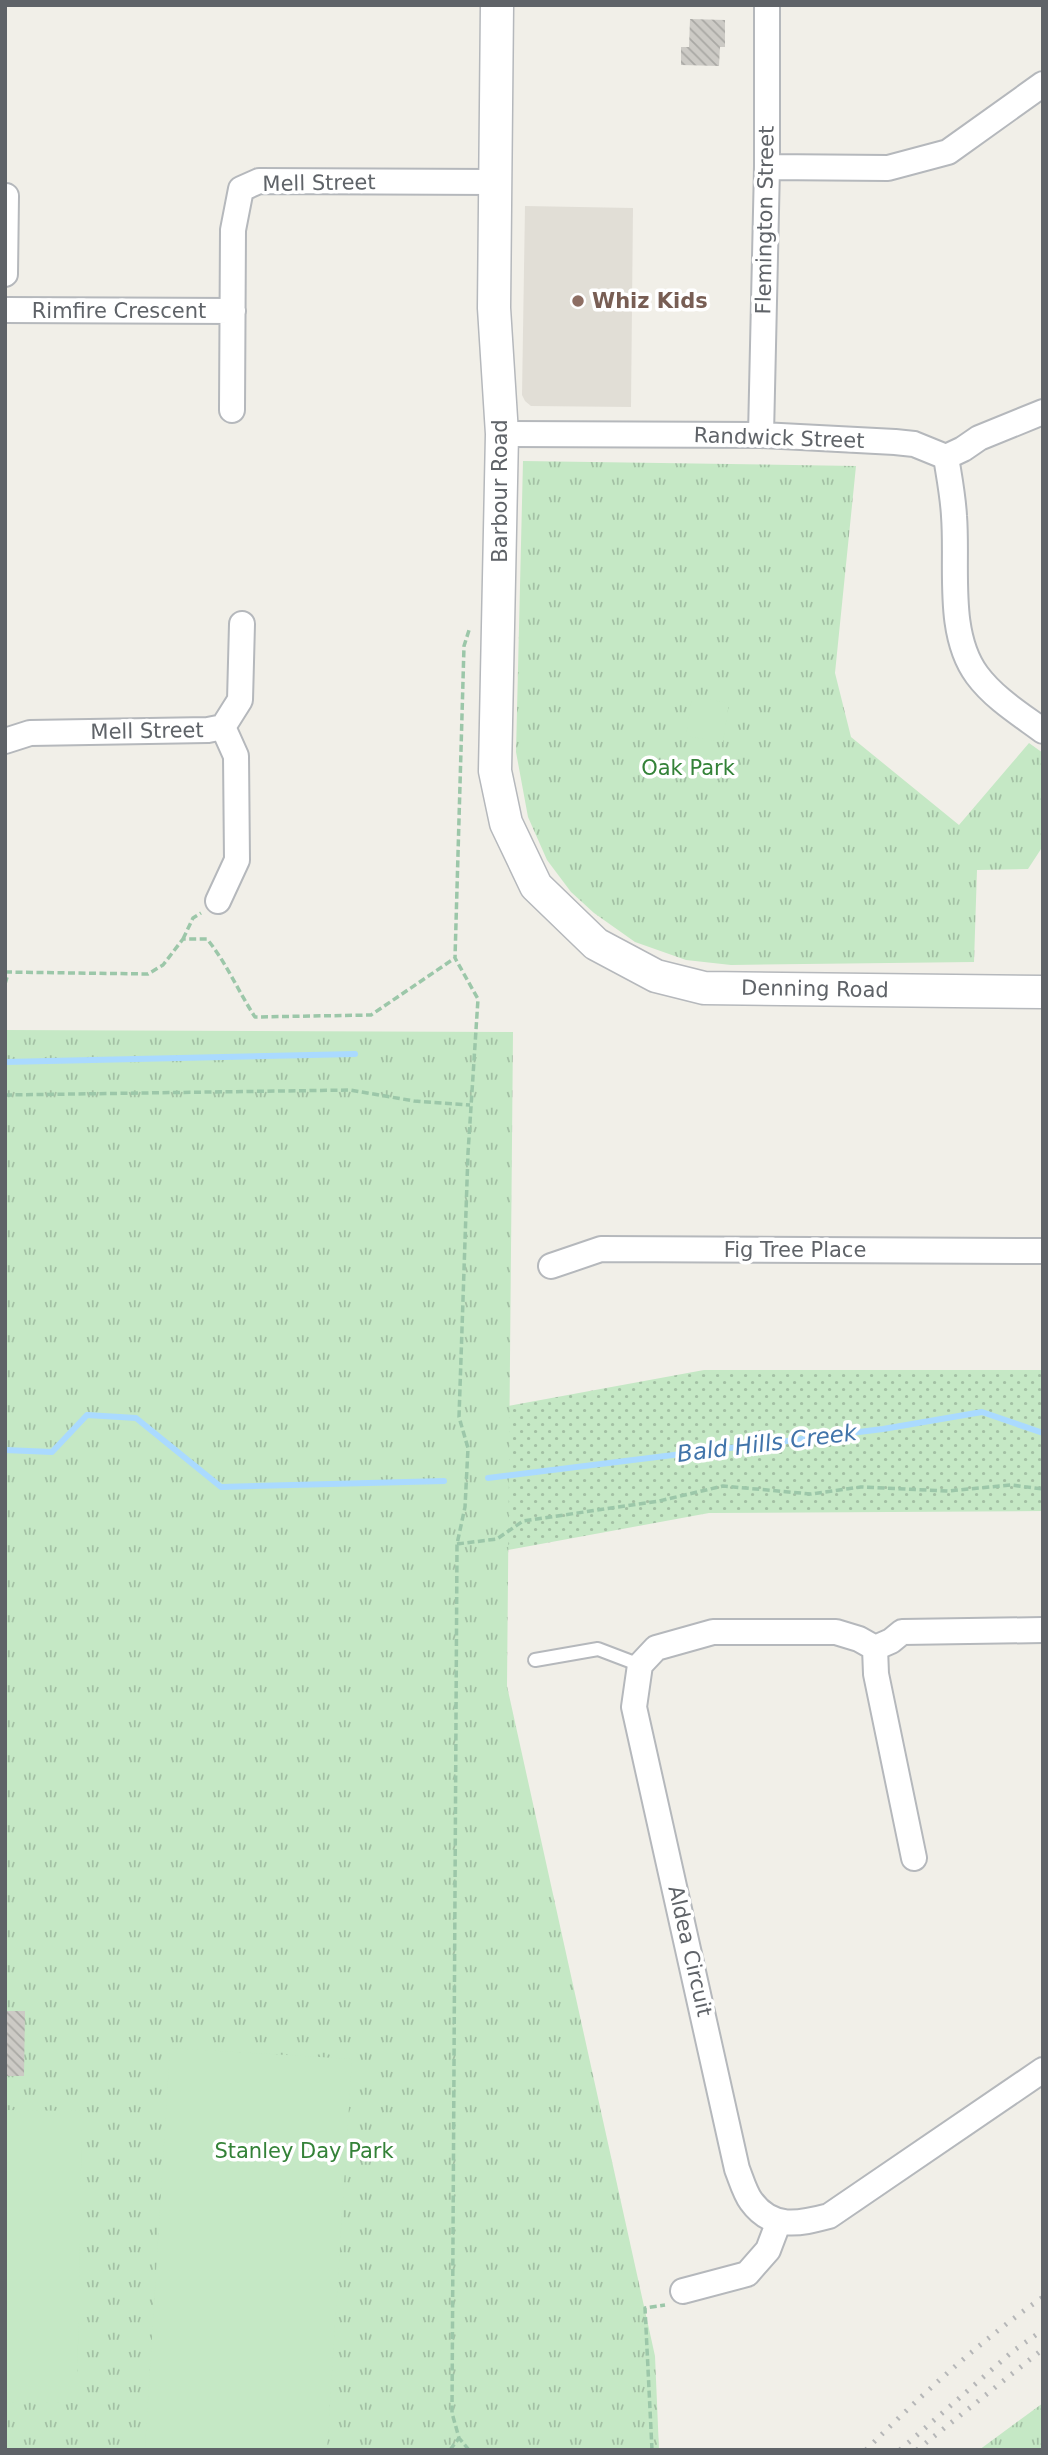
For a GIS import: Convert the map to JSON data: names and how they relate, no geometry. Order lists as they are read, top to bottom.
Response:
{
  "streets": {
    "street": [
      "Mell Street",
      "Flemington Street",
      "Rimfire Crescent",
      "Randwick Street",
      "Barbour Road",
      "Denning Road",
      "Fig Tree Place",
      "Aldea Circuit"
    ]
  },
  "crossings": [
    ["Mell Street", "Rimfire Crescent"],
    ["Mell Street", "Barbour Road"],
    ["Flemington Street", "Randwick Street"],
    ["Randwick Street", "Barbour Road"],
    ["Barbour Road", "Denning Road"]
  ],
  "water": ["Bald Hills Creek"],
  "parks": ["Oak Park", "Stanley Day Park"],
  "places": ["Whiz Kids"]
}
